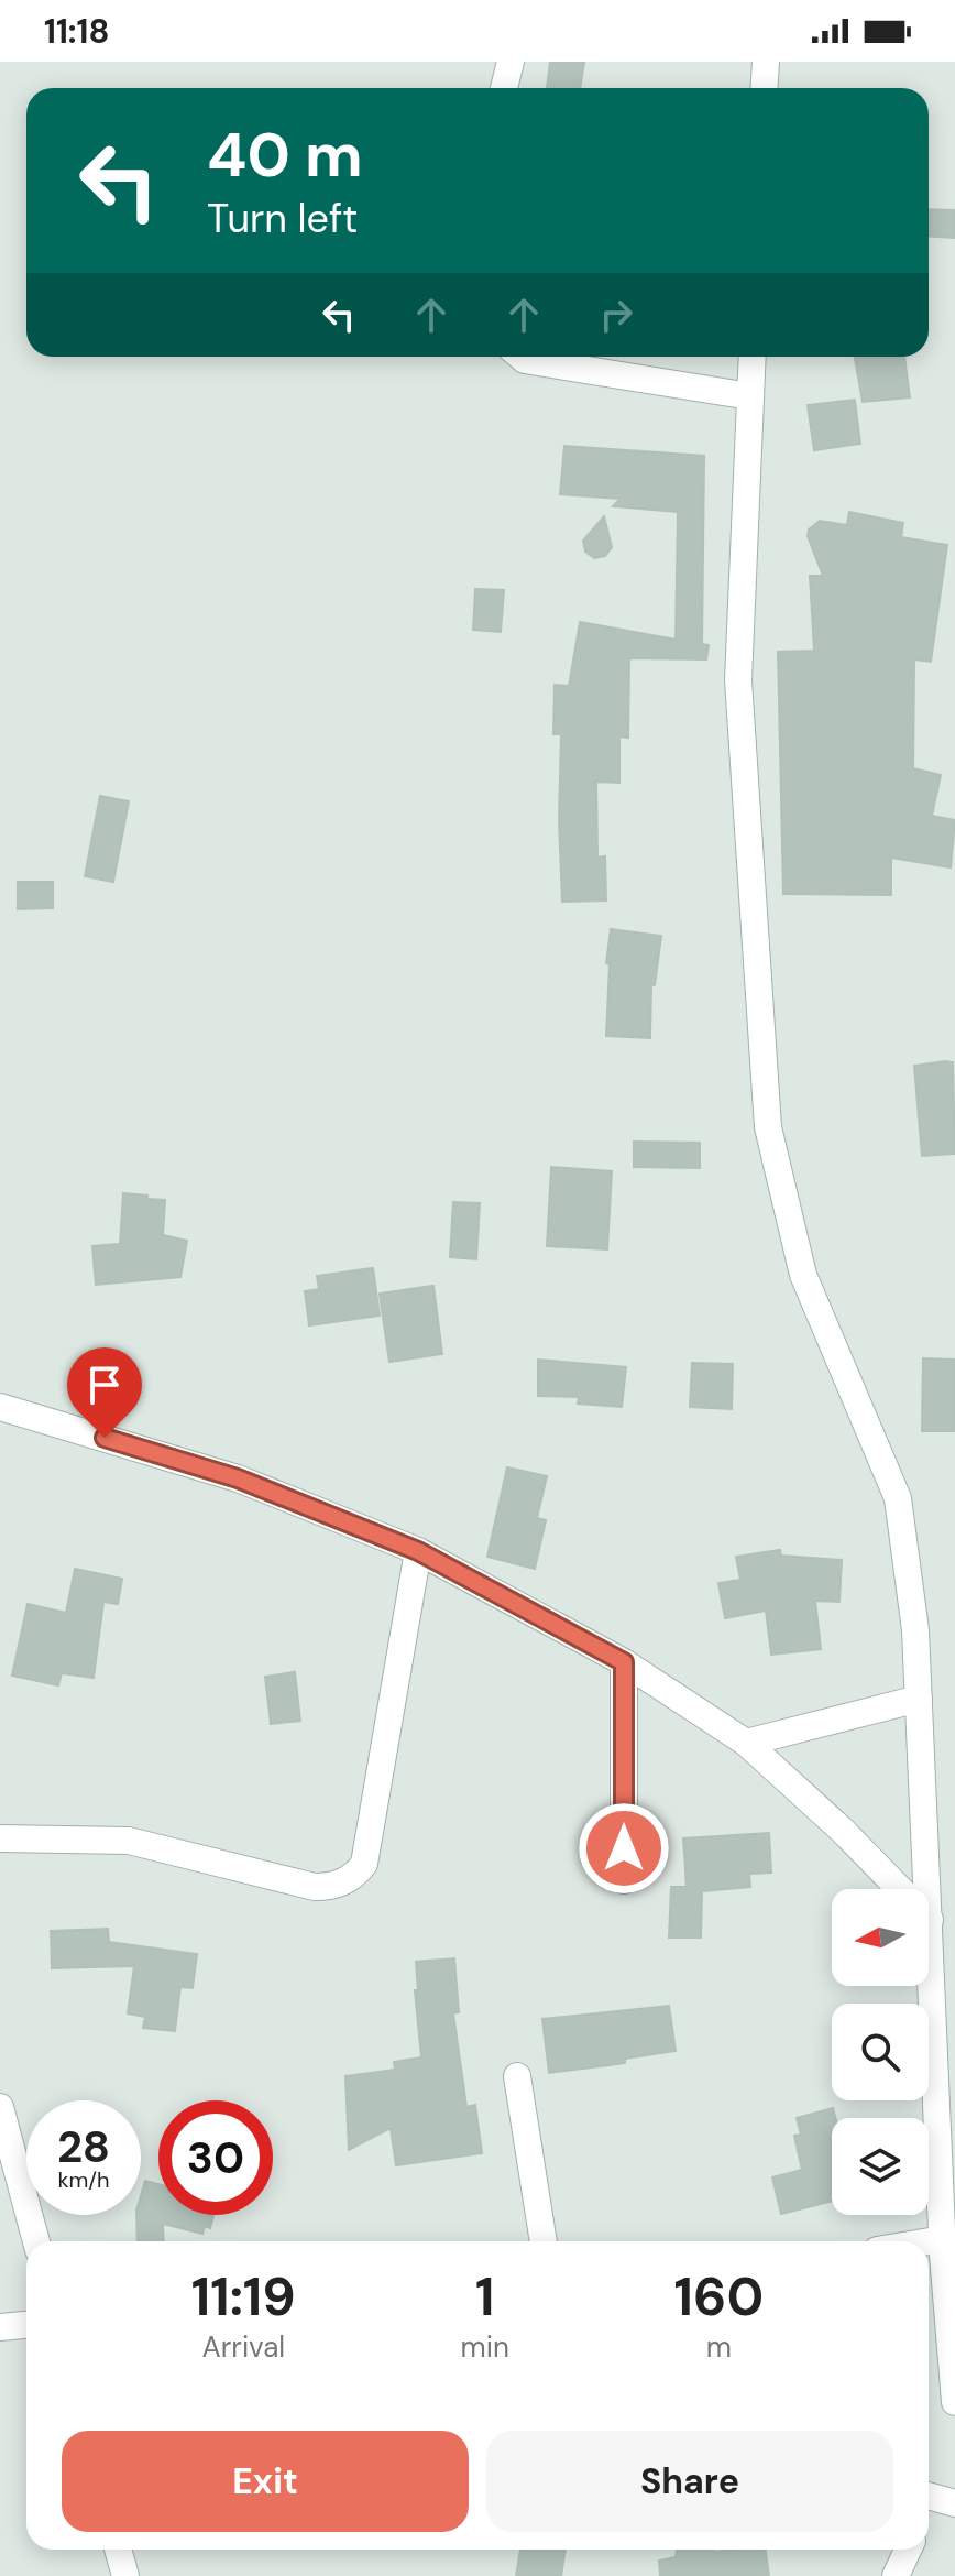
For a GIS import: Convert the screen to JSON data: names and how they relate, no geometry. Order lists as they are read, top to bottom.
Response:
{
  "north": "left",
  "page": {
    "status": "11:18",
    "turn": ["40 m", "Turn left"],
    "speed": "28 km/h",
    "limit": "30",
    "eta": [
      "11:19",
      "Arrival",
      "1",
      "min",
      "160",
      "m"
    ],
    "buttons": ["Exit", "Share"]
  }
}
